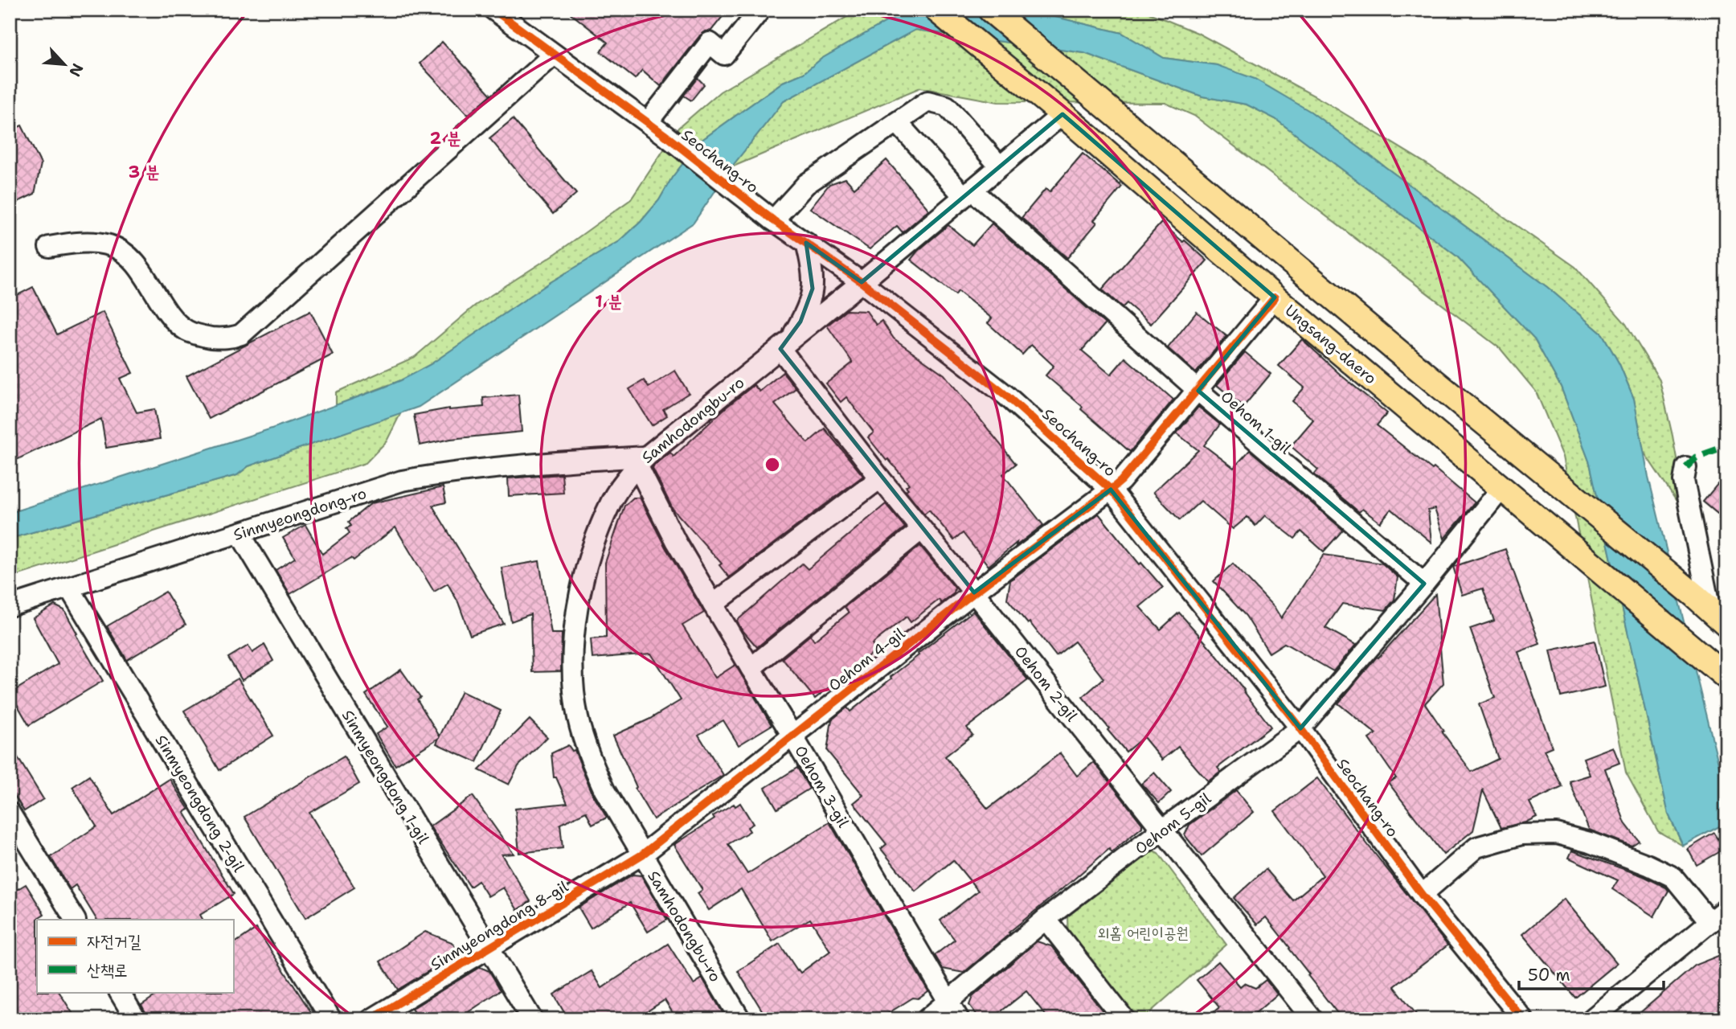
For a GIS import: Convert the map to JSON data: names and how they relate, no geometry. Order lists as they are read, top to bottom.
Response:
{
  "streets": {
    "main road": ["Ungsang-daero"],
    "street": [
      "Seochang-ro",
      "Samhodongbu-ro",
      "Oehom 1-gil",
      "Sinmyeongdong-ro",
      "Oehom 4-gil",
      "Oehom 2-gil",
      "Sinmyeongdong 1-gil",
      "Oehom 3-gil",
      "Sinmyeongdong 2-gil",
      "Oehom 5-gil",
      "Sinmyeongdong 8-gil"
    ]
  },
  "crossings": [
    ["Seochang-ro", "Samhodongbu-ro"],
    ["Seochang-ro", "Oehom 4-gil"],
    ["Seochang-ro", "Oehom 5-gil"],
    ["Ungsang-daero", "Samhodongbu-ro"],
    ["Ungsang-daero", "Oehom 4-gil"],
    ["Samhodongbu-ro", "Oehom 1-gil"],
    ["Samhodongbu-ro", "Sinmyeongdong-ro"],
    ["Samhodongbu-ro", "Oehom 4-gil"],
    ["Samhodongbu-ro", "Oehom 2-gil"],
    ["Samhodongbu-ro", "Oehom 3-gil"],
    ["Samhodongbu-ro", "Sinmyeongdong 8-gil"],
    ["Oehom 1-gil", "Oehom 4-gil"],
    ["Sinmyeongdong-ro", "Sinmyeongdong 1-gil"],
    ["Sinmyeongdong-ro", "Oehom 3-gil"],
    ["Sinmyeongdong-ro", "Sinmyeongdong 2-gil"],
    ["Oehom 4-gil", "Oehom 2-gil"],
    ["Oehom 4-gil", "Oehom 3-gil"],
    ["Oehom 4-gil", "Sinmyeongdong 8-gil"],
    ["Oehom 2-gil", "Oehom 5-gil"],
    ["Sinmyeongdong 1-gil", "Sinmyeongdong 8-gil"],
    ["Oehom 3-gil", "Oehom 5-gil"]
  ],
  "parks": ["외홈 어린이공원"],
  "legend": ["자전거길", "산책로"],
  "scale_bar": "50 m",
  "north": "bottom right",
  "rings": ["2 분", "3 분", "1 분"]
}
